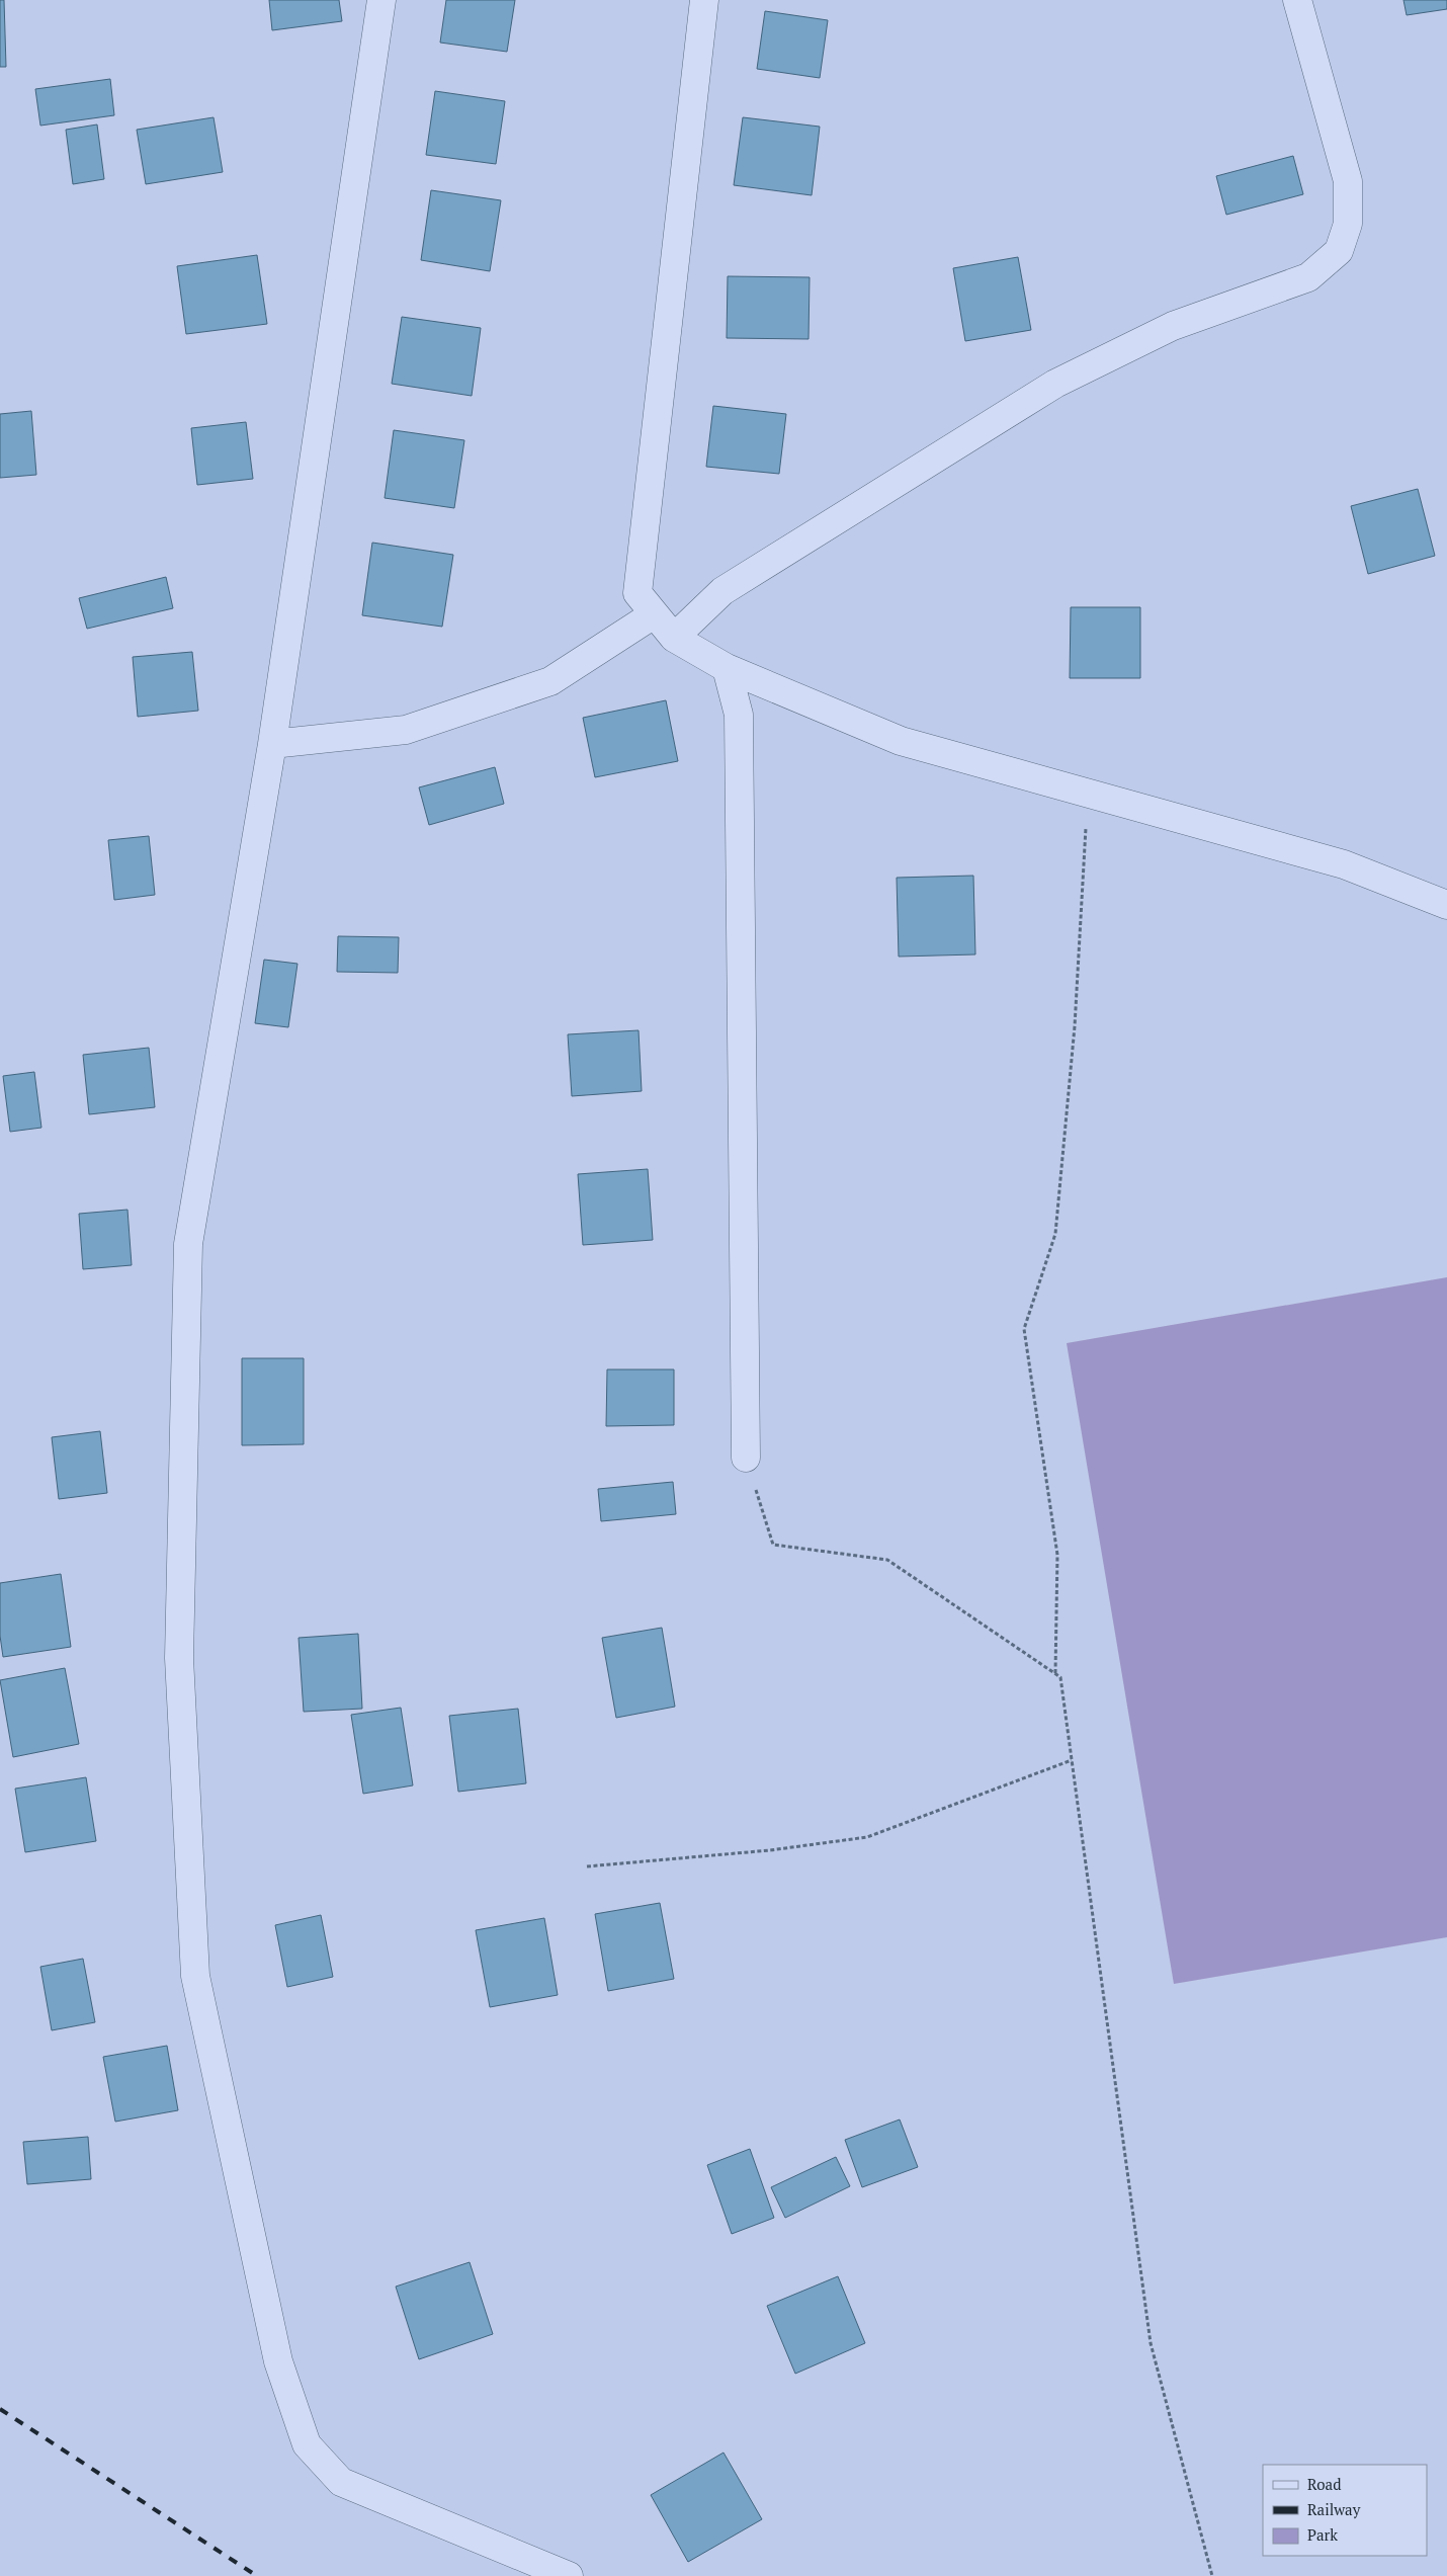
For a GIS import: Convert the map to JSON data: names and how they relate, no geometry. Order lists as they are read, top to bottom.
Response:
{
  "legend": ["Road", "Railway", "Park"]
}
